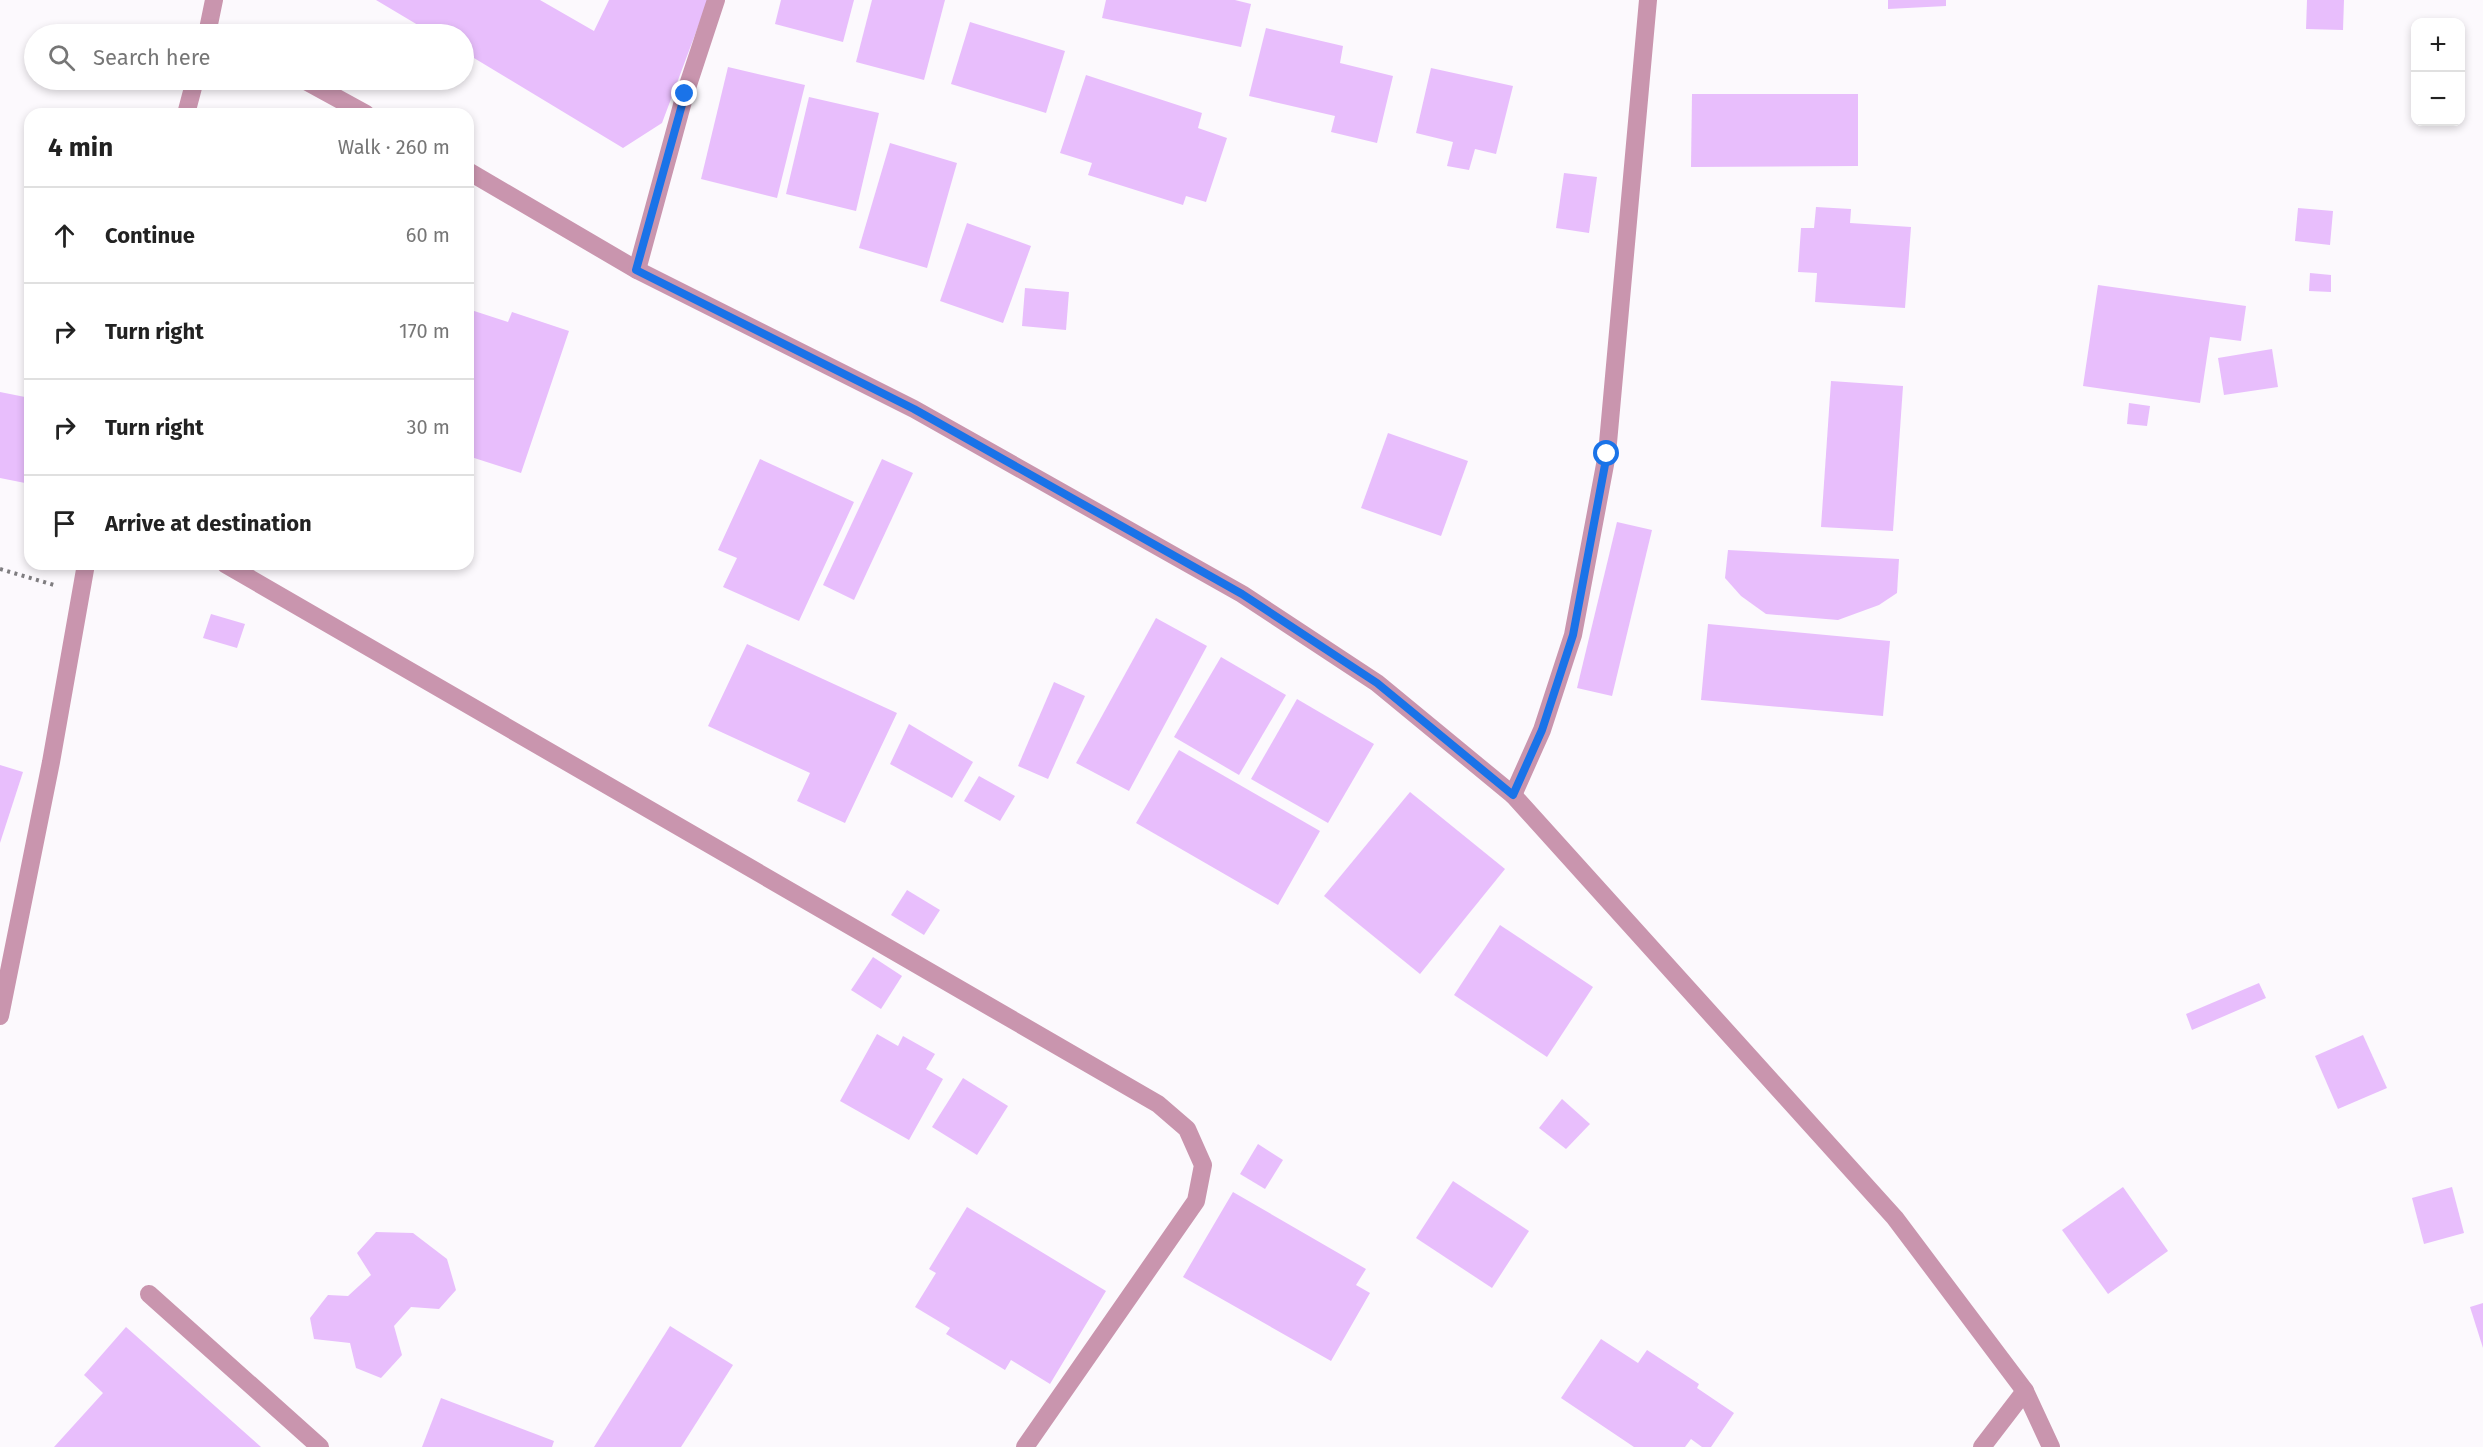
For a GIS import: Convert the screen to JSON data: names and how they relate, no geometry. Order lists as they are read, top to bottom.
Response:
{
  "page": {
    "map_buttons": ["+", "−"],
    "search": "Search here",
    "heading": ["4 min", "Walk · 260 m"],
    "list": [
      ["Continue", "60 m"],
      ["Turn right", "170 m"],
      ["Turn right", "30 m"],
      "Arrive at destination"
    ]
  }
}
